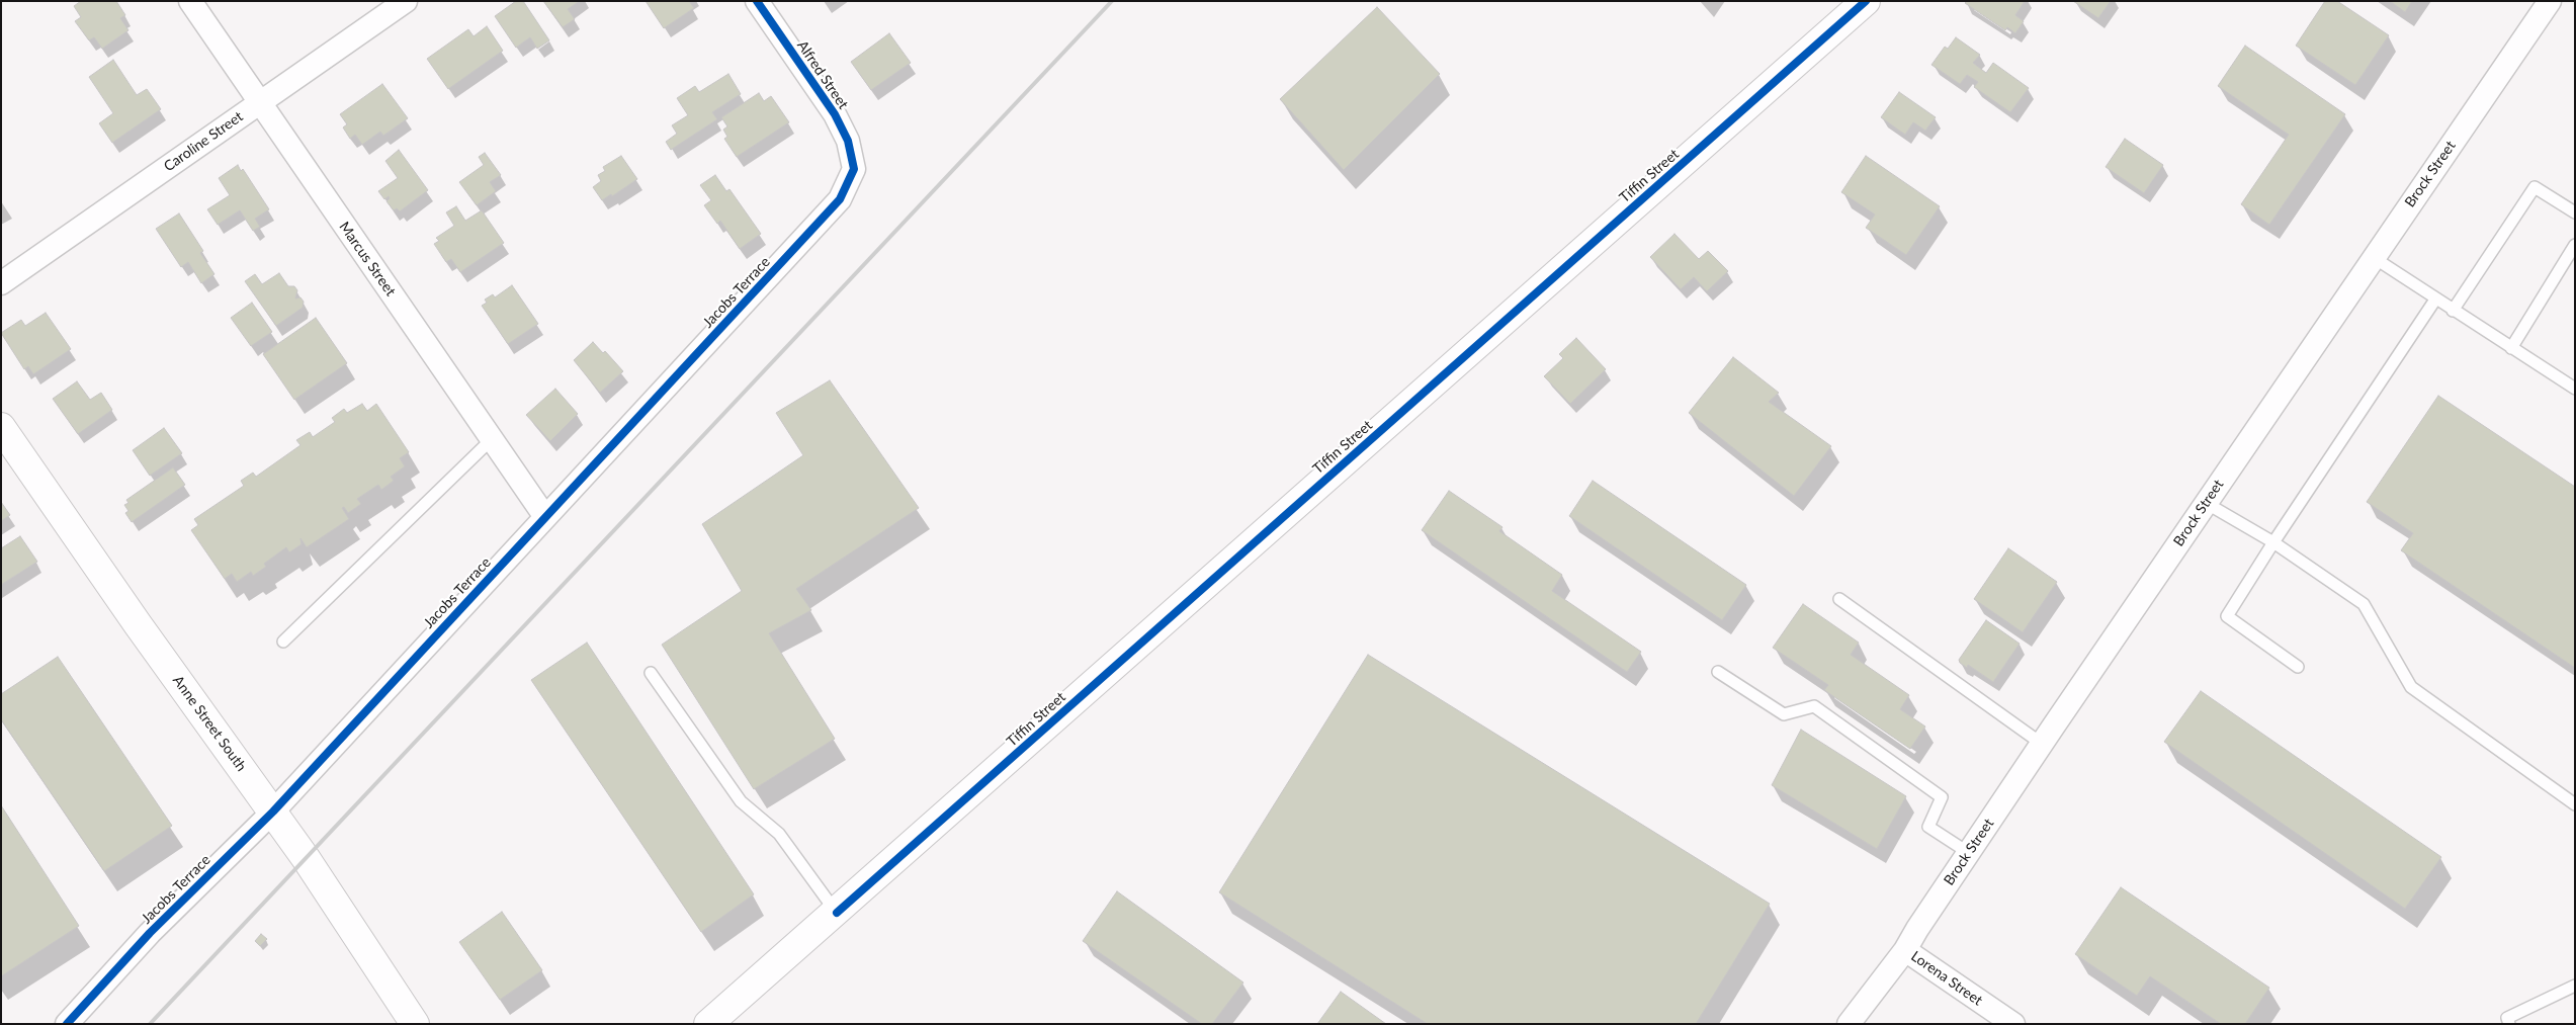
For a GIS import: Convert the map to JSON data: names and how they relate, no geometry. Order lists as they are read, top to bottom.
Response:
{
  "streets": {
    "street": [
      "Alfred Street",
      "Caroline Street",
      "Brock Street",
      "Tiffin Street",
      "Marcus Street",
      "Jacobs Terrace",
      "Anne Street South",
      "Lorena Street"
    ]
  },
  "crossings": [
    ["Alfred Street", "Jacobs Terrace"],
    ["Caroline Street", "Marcus Street"],
    ["Brock Street", "Lorena Street"],
    ["Marcus Street", "Jacobs Terrace"],
    ["Jacobs Terrace", "Anne Street South"]
  ]
}
